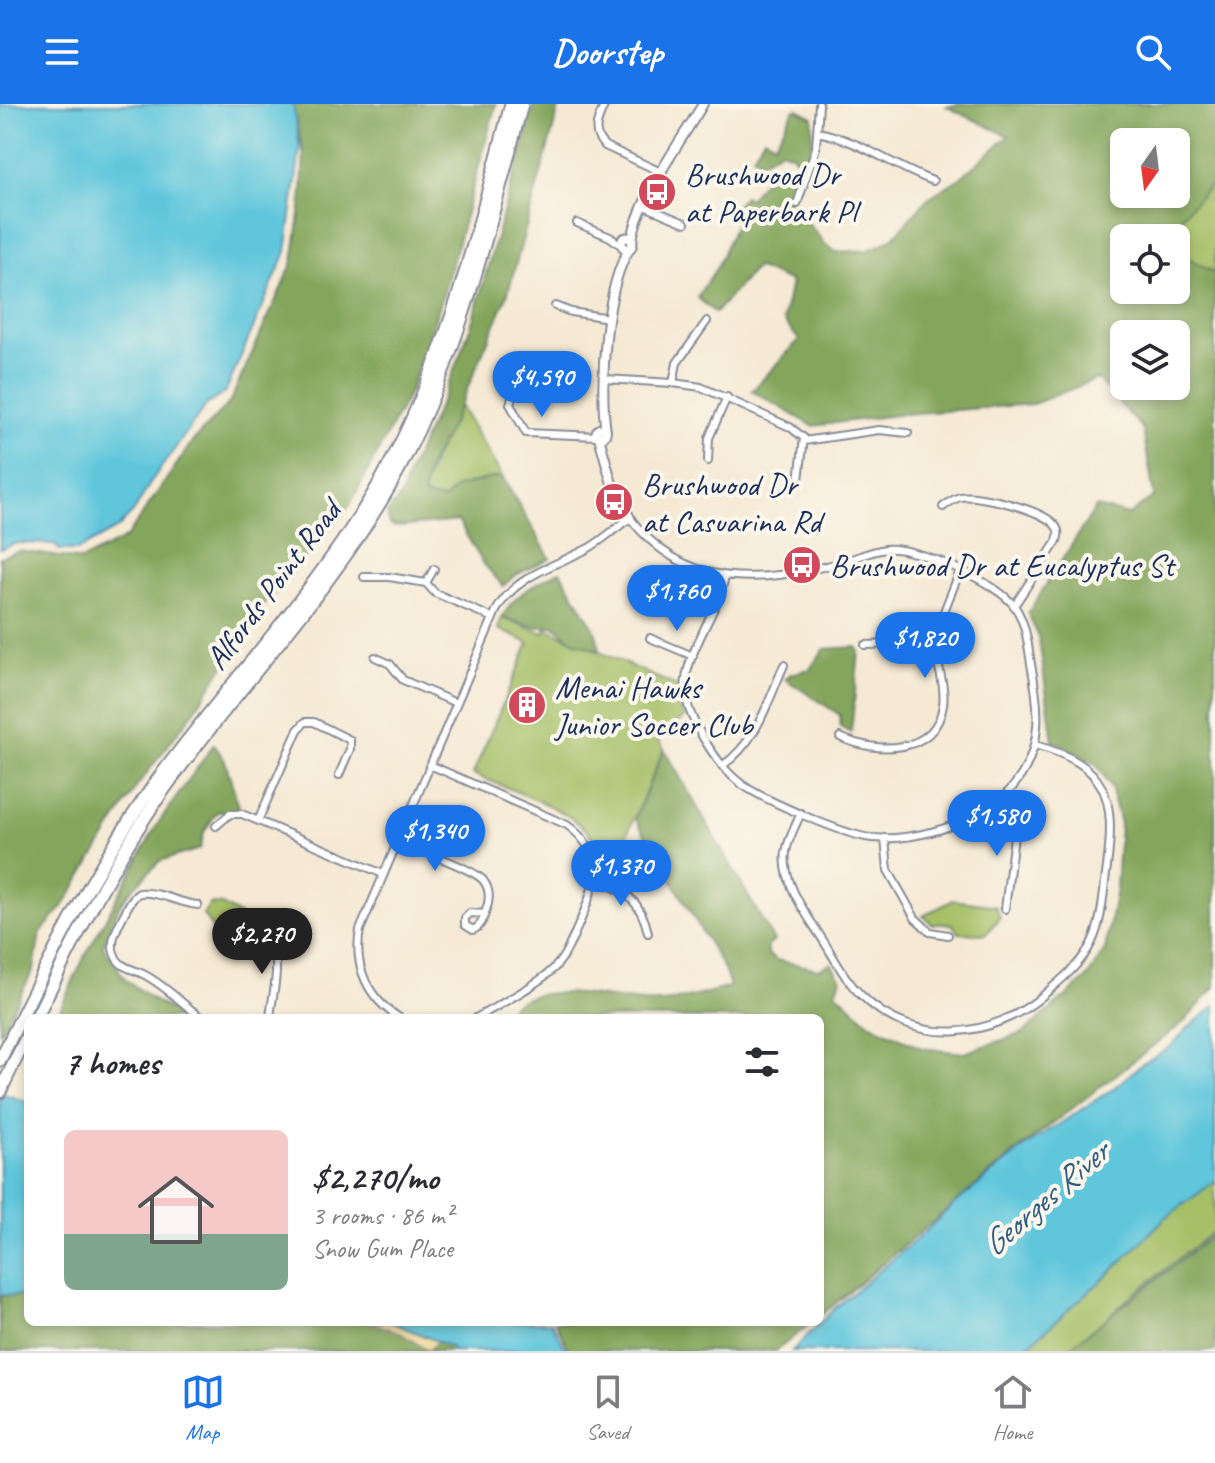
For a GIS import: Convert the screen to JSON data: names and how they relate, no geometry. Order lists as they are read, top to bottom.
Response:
{
  "streets": {
    "highway": ["Alfords Point Road"]
  },
  "water": ["Georges River"],
  "places": {
    "bus stop": ["Brushwood Dr at Paperbark Pl", "Brushwood Dr at Casuarina Rd", "Brushwood Dr at Eucalyptus St"],
    "building": ["Menai Hawks Junior Soccer Club"]
  },
  "north": "bottom",
  "page": {
    "header": "Doorstep",
    "price": [
      "$4,590",
      "$1,760",
      "$1,820",
      "$1,580",
      "$1,340",
      "$1,370",
      "$2,270"
    ],
    "heading": "7 homes",
    "list": [
      {
        "name": "$2,270/mo",
        "note": "3 rooms · 86 m² · Snow Gum Place"
      }
    ],
    "tabs": ["Map", "Saved", "Home"]
  }
}
